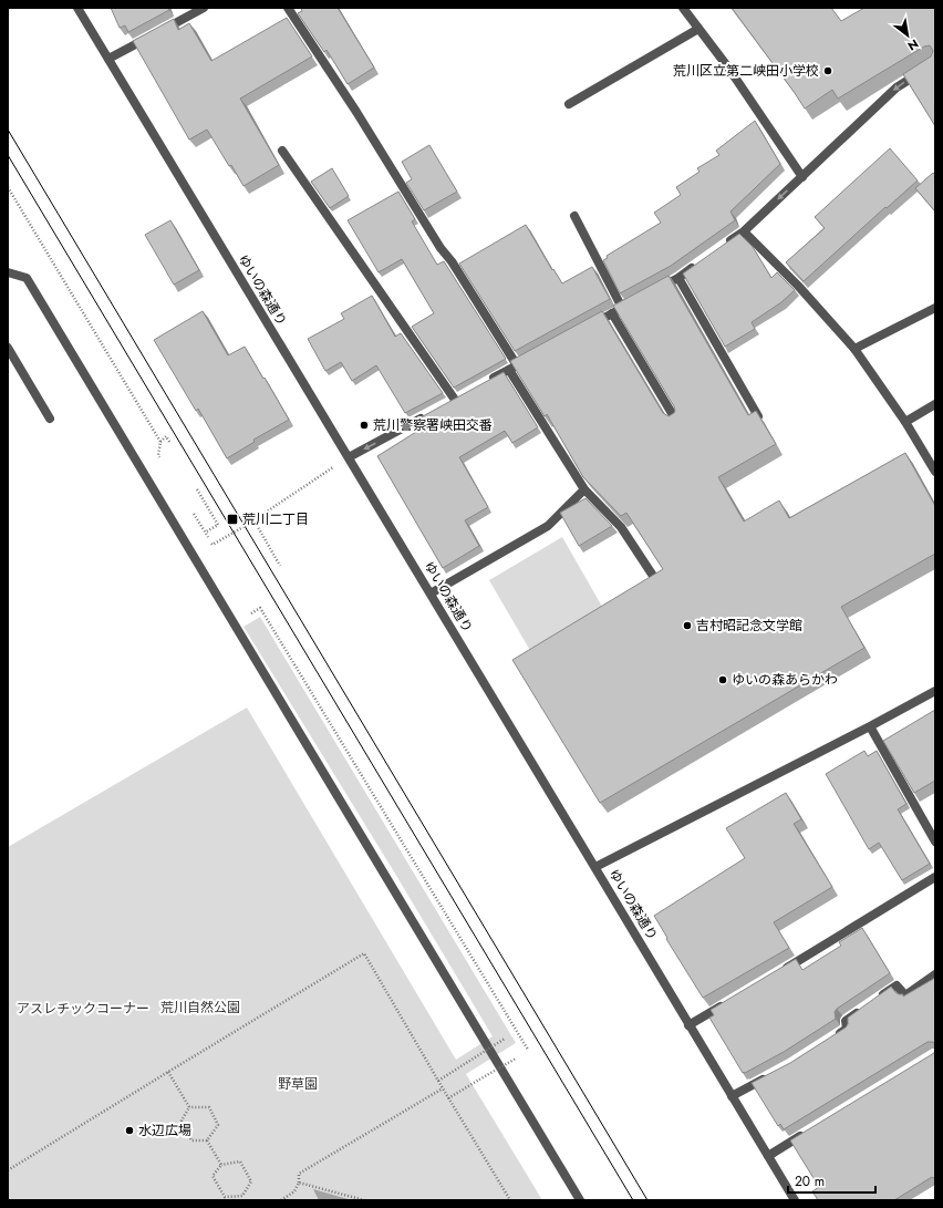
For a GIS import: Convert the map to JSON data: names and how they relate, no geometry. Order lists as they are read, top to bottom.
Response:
{
  "streets": {
    "street": ["ゆいの森通り"]
  },
  "parks": ["荒川自然公園", "アスレチックコーナー", "野草園"],
  "places": {
    "other": [
      "荒川区立第二峡田小学校",
      "荒川警察署峡田交番",
      "吉村昭記念文学館",
      "ゆいの森あらかわ",
      "水辺広場"
    ],
    "transit": ["荒川二丁目"]
  },
  "scale_bar": "20 m",
  "north": "bottom right"
}
